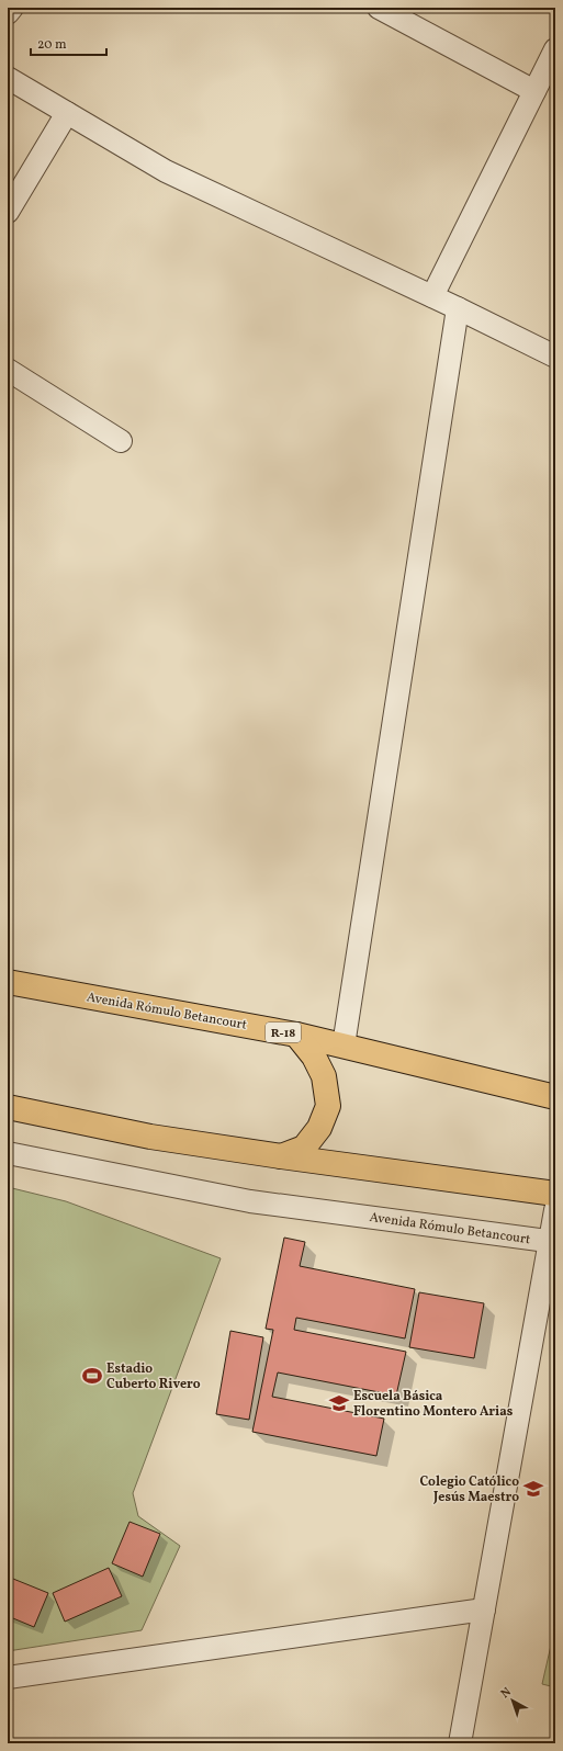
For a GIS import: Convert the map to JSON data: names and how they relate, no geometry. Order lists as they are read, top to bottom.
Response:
{
  "streets": {
    "main road": ["Avenida Rómulo Betancourt", "R-18"]
  },
  "places": {
    "sports": ["Estadio Cuberto Rivero"],
    "school or university": ["Escuela Básica Florentino Montero Arias", "Colegio Católico Jesús Maestro"]
  },
  "scale_bar": "20 m",
  "north": "top left"
}
